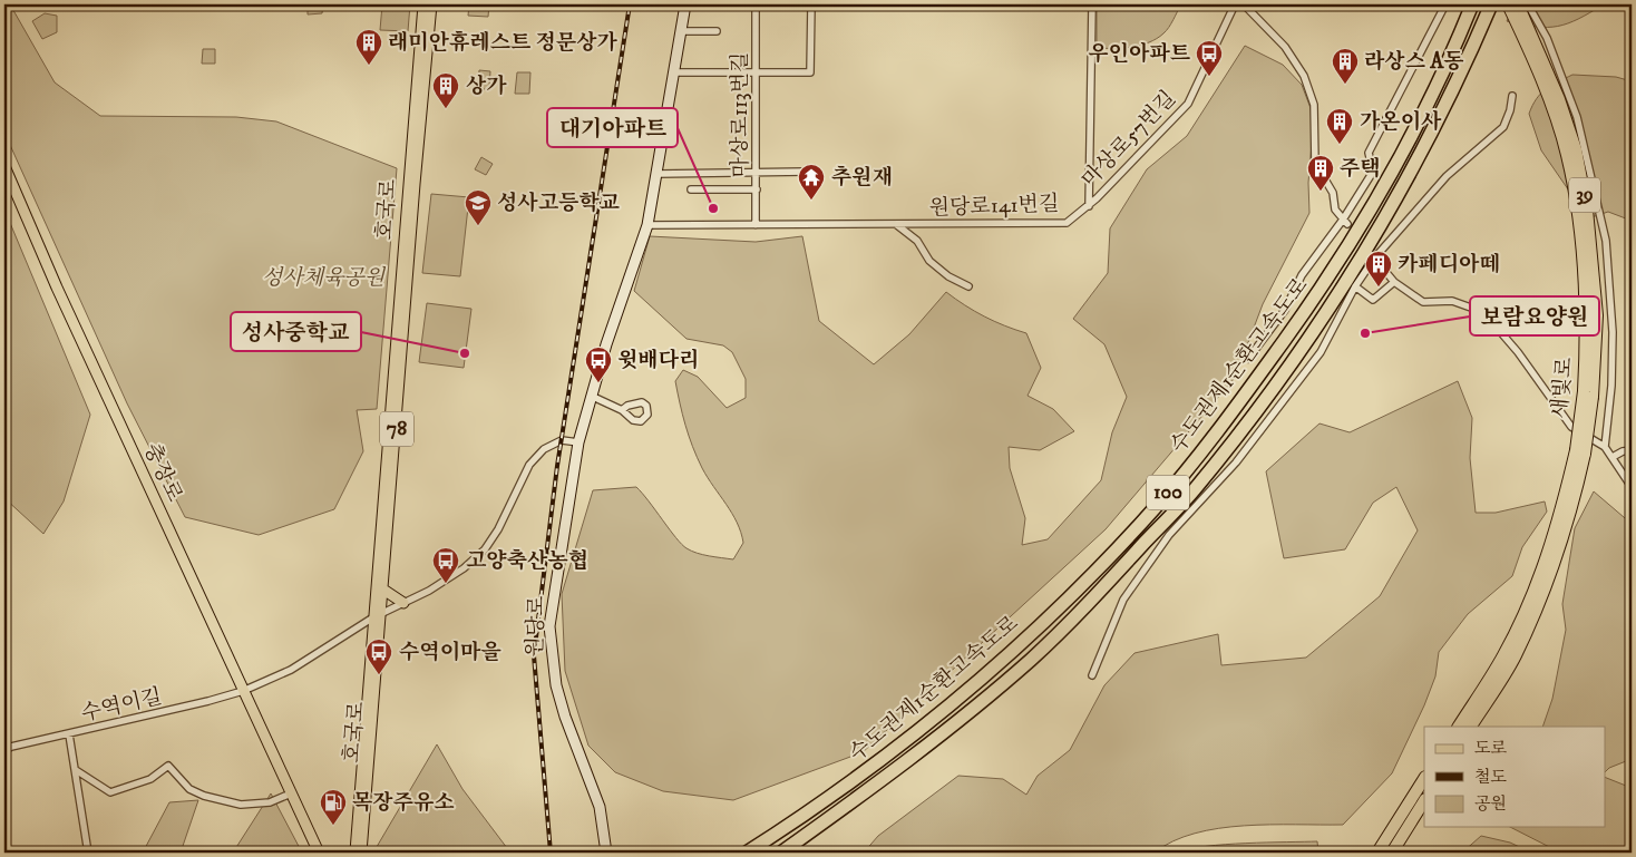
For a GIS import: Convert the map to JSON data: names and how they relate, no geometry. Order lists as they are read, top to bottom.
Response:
{
  "streets": {
    "highway": [
      "39",
      "수도권제1순환고속도로",
      "새빛로",
      "100"
    ],
    "main road": [
      "호국로",
      "78",
      "충장로",
      "원당로"
    ],
    "street": [
      "마상로113번길",
      "마상로57번길",
      "원당로141번길",
      "수역이길"
    ]
  },
  "crossings": [
    ["마상로113번길", "원당로141번길"],
    ["마상로57번길", "원당로141번길"],
    ["원당로141번길", "원당로"],
    ["충장로", "수역이길"]
  ],
  "parks": ["성사체육공원"],
  "places": {
    "building": [
      "래미안휴레스트 정문상가",
      "라상스 A동",
      "상가",
      "가온이사",
      "주택",
      "카페디아떼"
    ],
    "bus stop": [
      "우인아파트",
      "윗배다리",
      "고양축산농협",
      "수역이마을"
    ],
    "temple": ["추원재"],
    "other": ["대기아파트", "보람요양원", "성사중학교"],
    "school or university": ["성사고등학교"],
    "fuel station": ["목장주유소"]
  },
  "legend": ["도로", "철도", "공원"]
}
